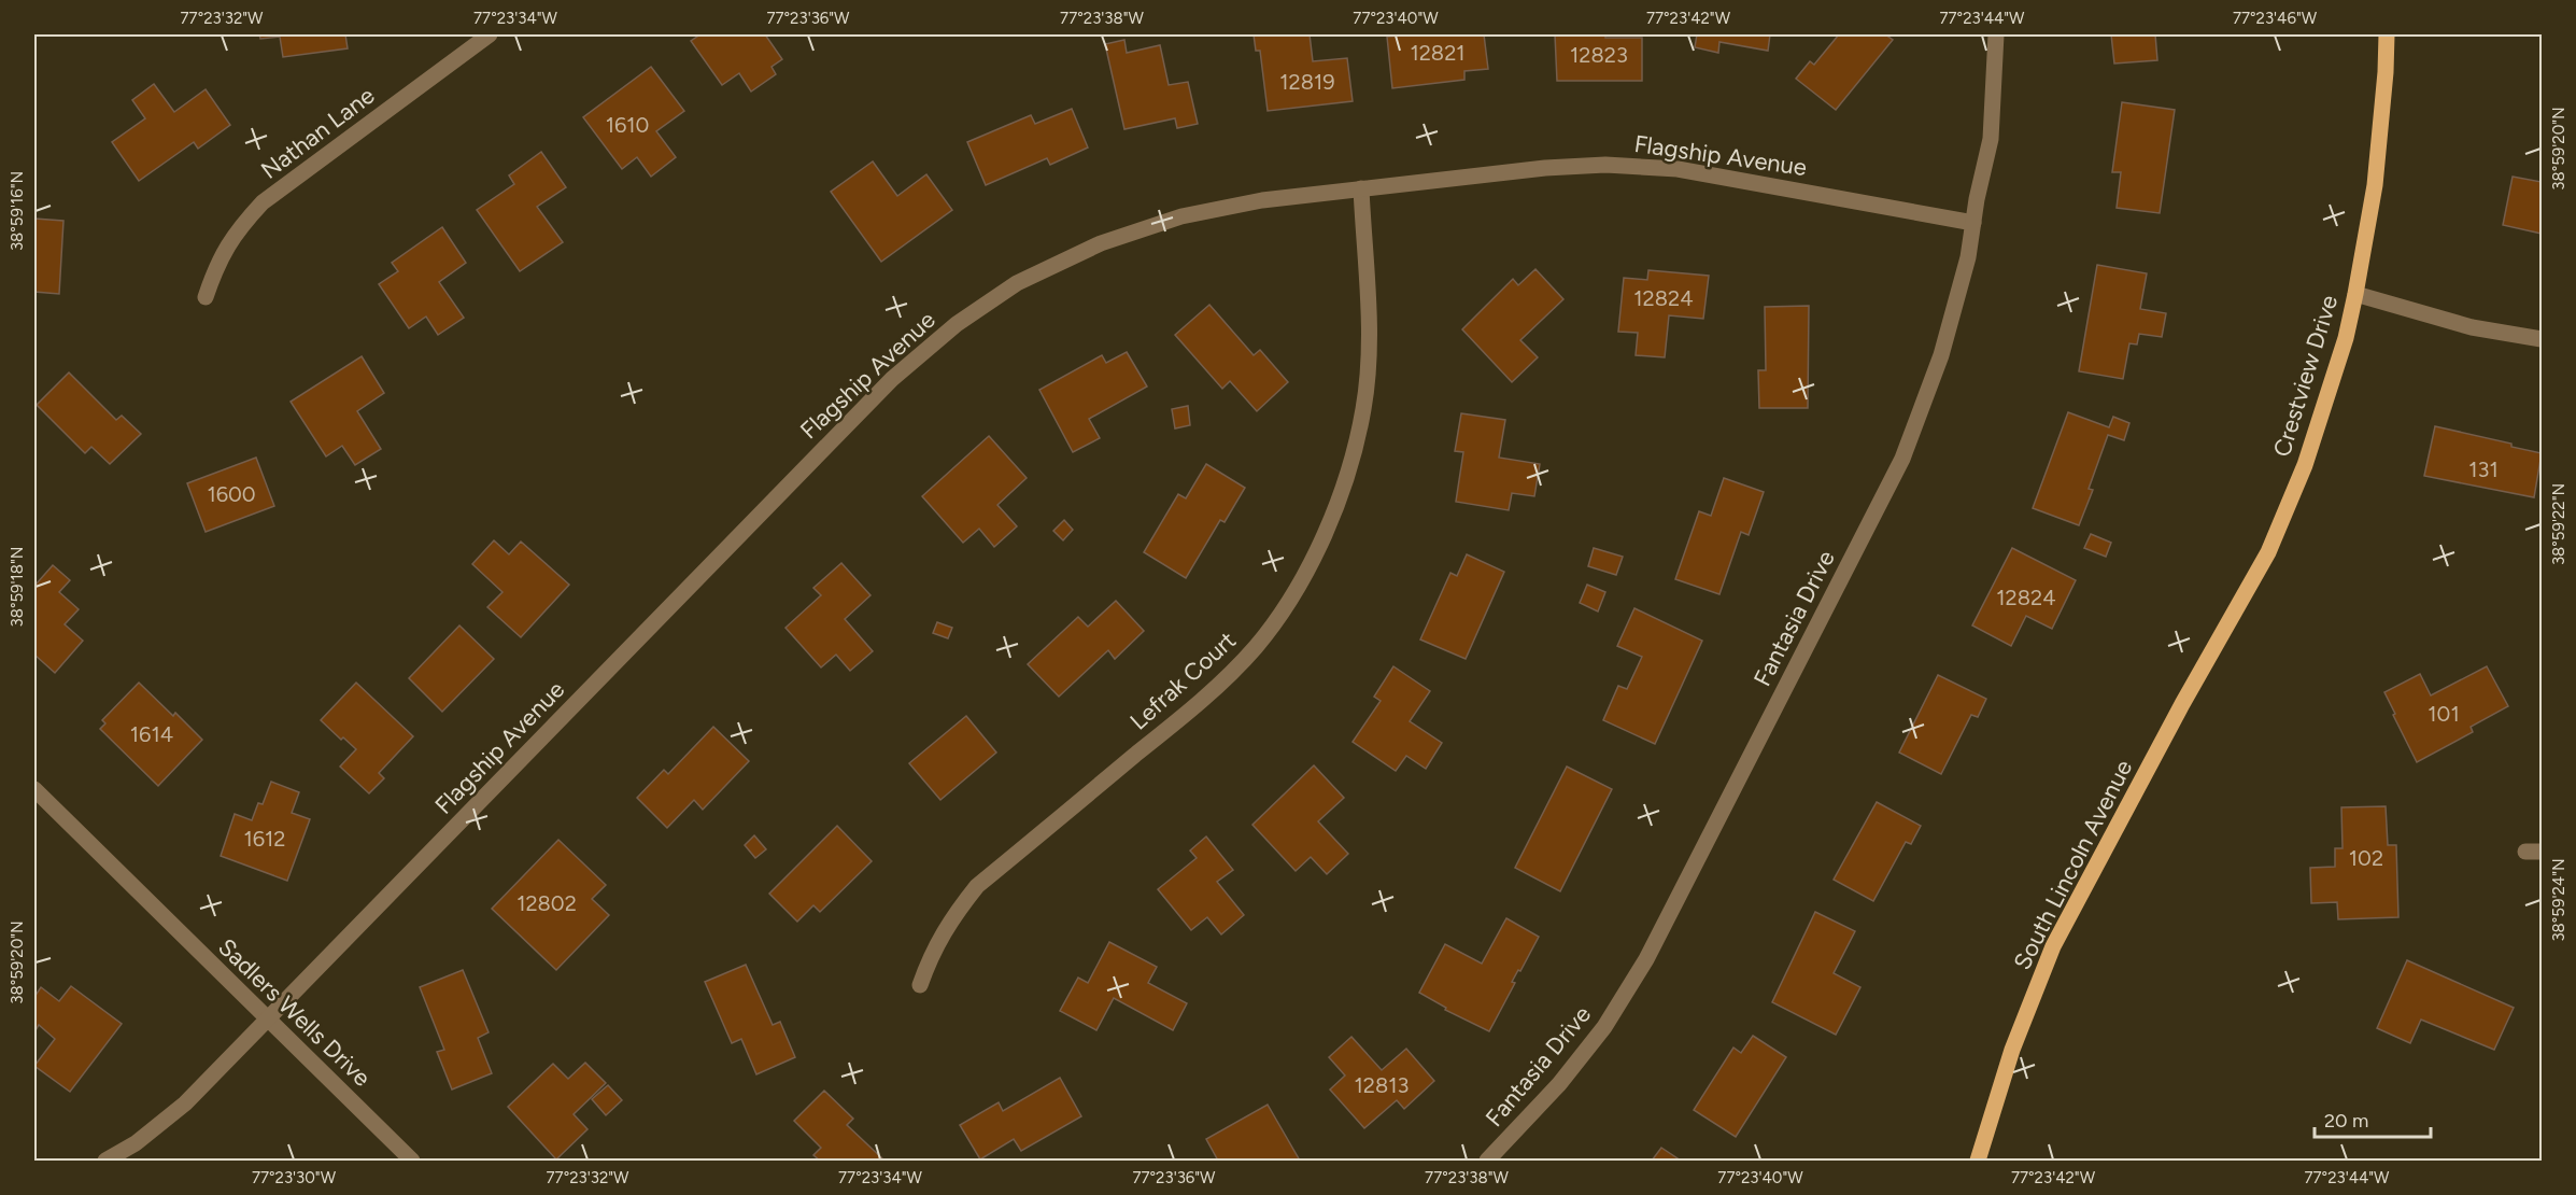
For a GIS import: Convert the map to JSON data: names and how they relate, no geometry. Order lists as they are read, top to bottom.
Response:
{
  "streets": {
    "main road": ["Crestview Drive", "South Lincoln Avenue"],
    "street": [
      "Nathan Lane",
      "Flagship Avenue",
      "Fantasia Drive",
      "Lefrak Court",
      "Sadlers Wells Drive"
    ]
  },
  "crossings": [
    ["Flagship Avenue", "Fantasia Drive"],
    ["Flagship Avenue", "Lefrak Court"],
    ["Flagship Avenue", "Sadlers Wells Drive"],
    ["Crestview Drive", "South Lincoln Avenue"]
  ],
  "house_numbers": [
    "12821",
    "12823",
    "12819",
    "1610",
    "12824",
    "131",
    "1600",
    "12824",
    "101",
    "1614",
    "1612",
    "102",
    "12802",
    "12813"
  ],
  "scale_bar": "20 m",
  "coordinates": [
    "77°23'32\"W",
    "77°23'34\"W",
    "77°23'36\"W",
    "77°23'38\"W",
    "77°23'40\"W",
    "77°23'42\"W",
    "77°23'44\"W",
    "77°23'46\"W",
    "38°59'20\"N",
    "38°59'16\"N",
    "38°59'22\"N",
    "38°59'18\"N",
    "38°59'24\"N",
    "77°23'30\"W"
  ]
}
